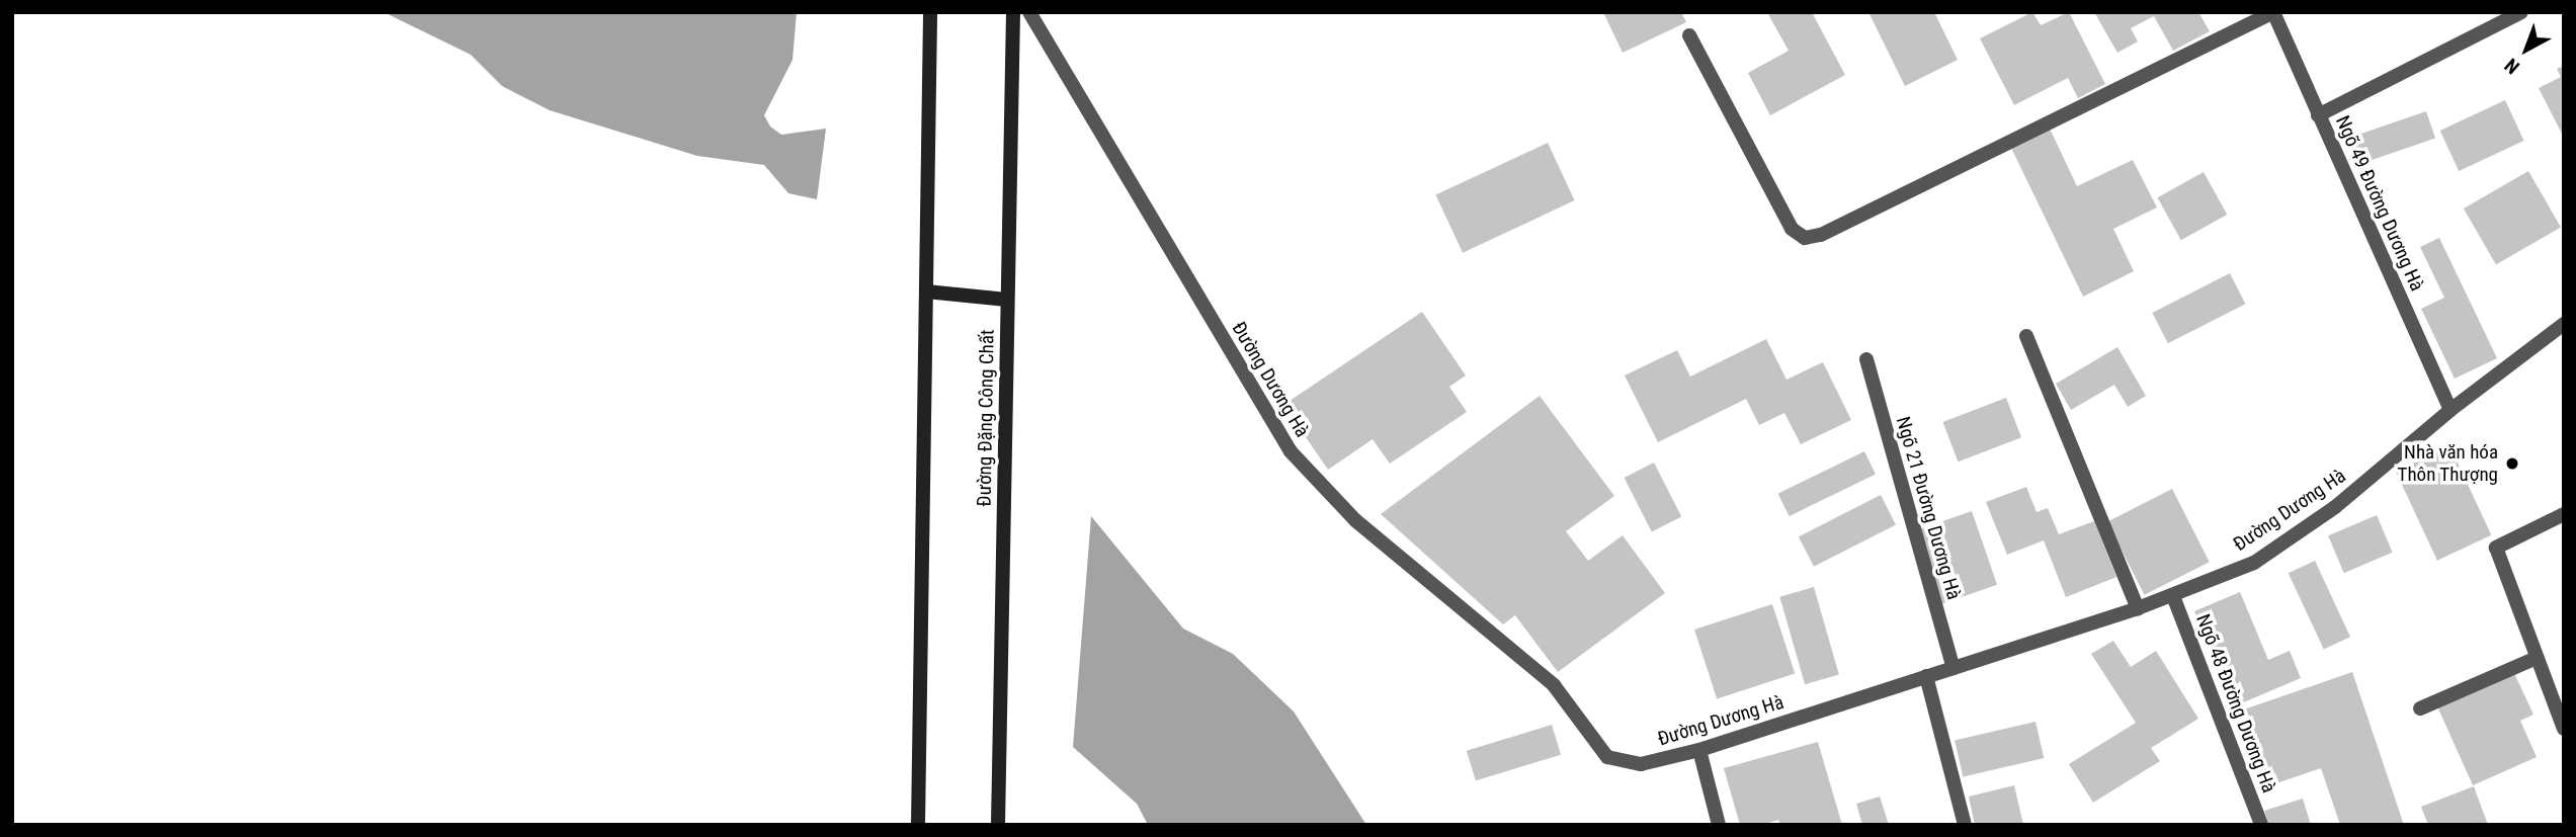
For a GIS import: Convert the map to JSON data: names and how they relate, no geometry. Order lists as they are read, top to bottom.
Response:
{
  "streets": {
    "main road": ["Đường Đặng Công Chất"],
    "street": [
      "Ngõ 49 Đường Dương Hà",
      "Đường Dương Hà",
      "Ngõ 21 Đường Dương Hà",
      "Ngõ 48 Đường Dương Hà"
    ]
  },
  "crossings": [
    ["Ngõ 49 Đường Dương Hà", "Đường Dương Hà"],
    ["Đường Dương Hà", "Ngõ 21 Đường Dương Hà"],
    ["Đường Dương Hà", "Ngõ 48 Đường Dương Hà"]
  ],
  "places": ["Nhà văn hóa Thôn Thượng"],
  "north": "bottom left"
}
